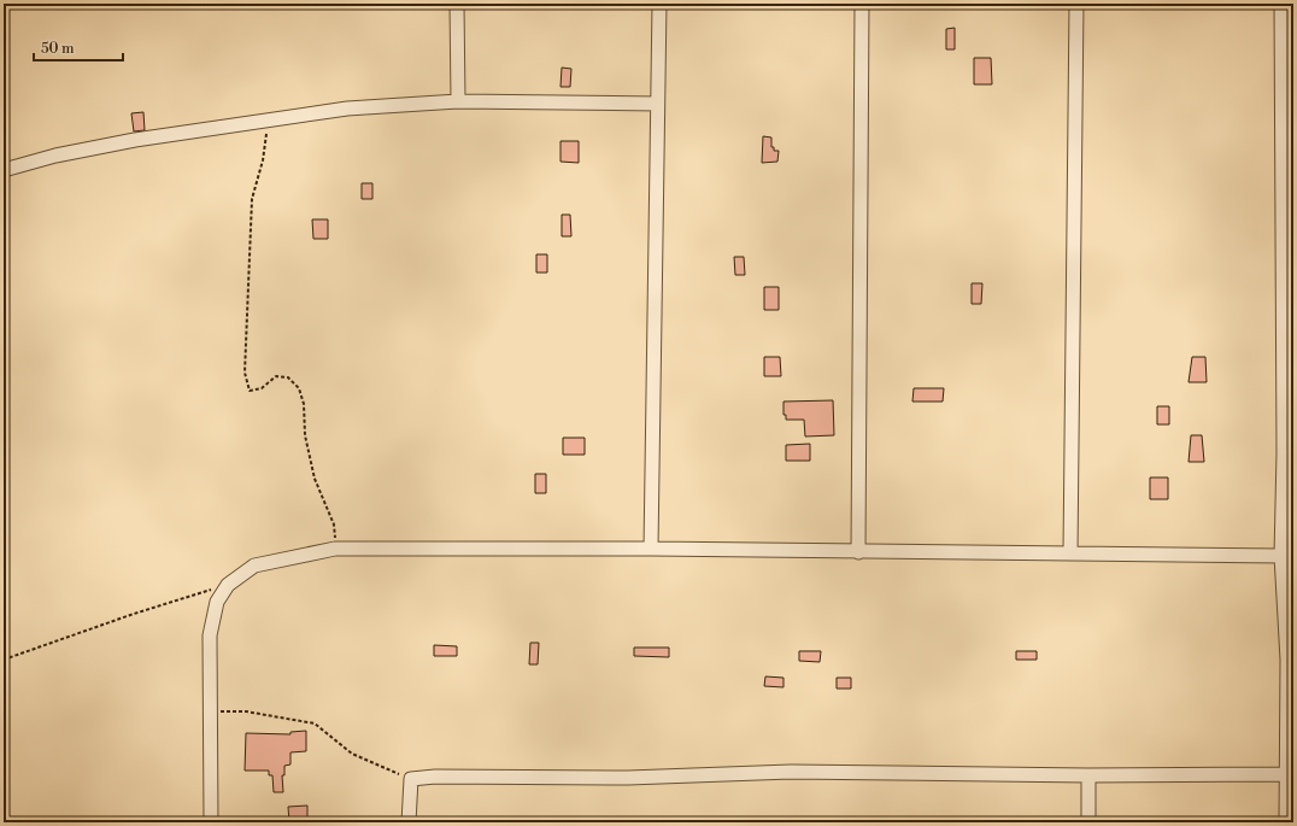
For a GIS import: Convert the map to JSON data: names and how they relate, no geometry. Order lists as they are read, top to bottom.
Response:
{
  "scale_bar": "50 m"
}
